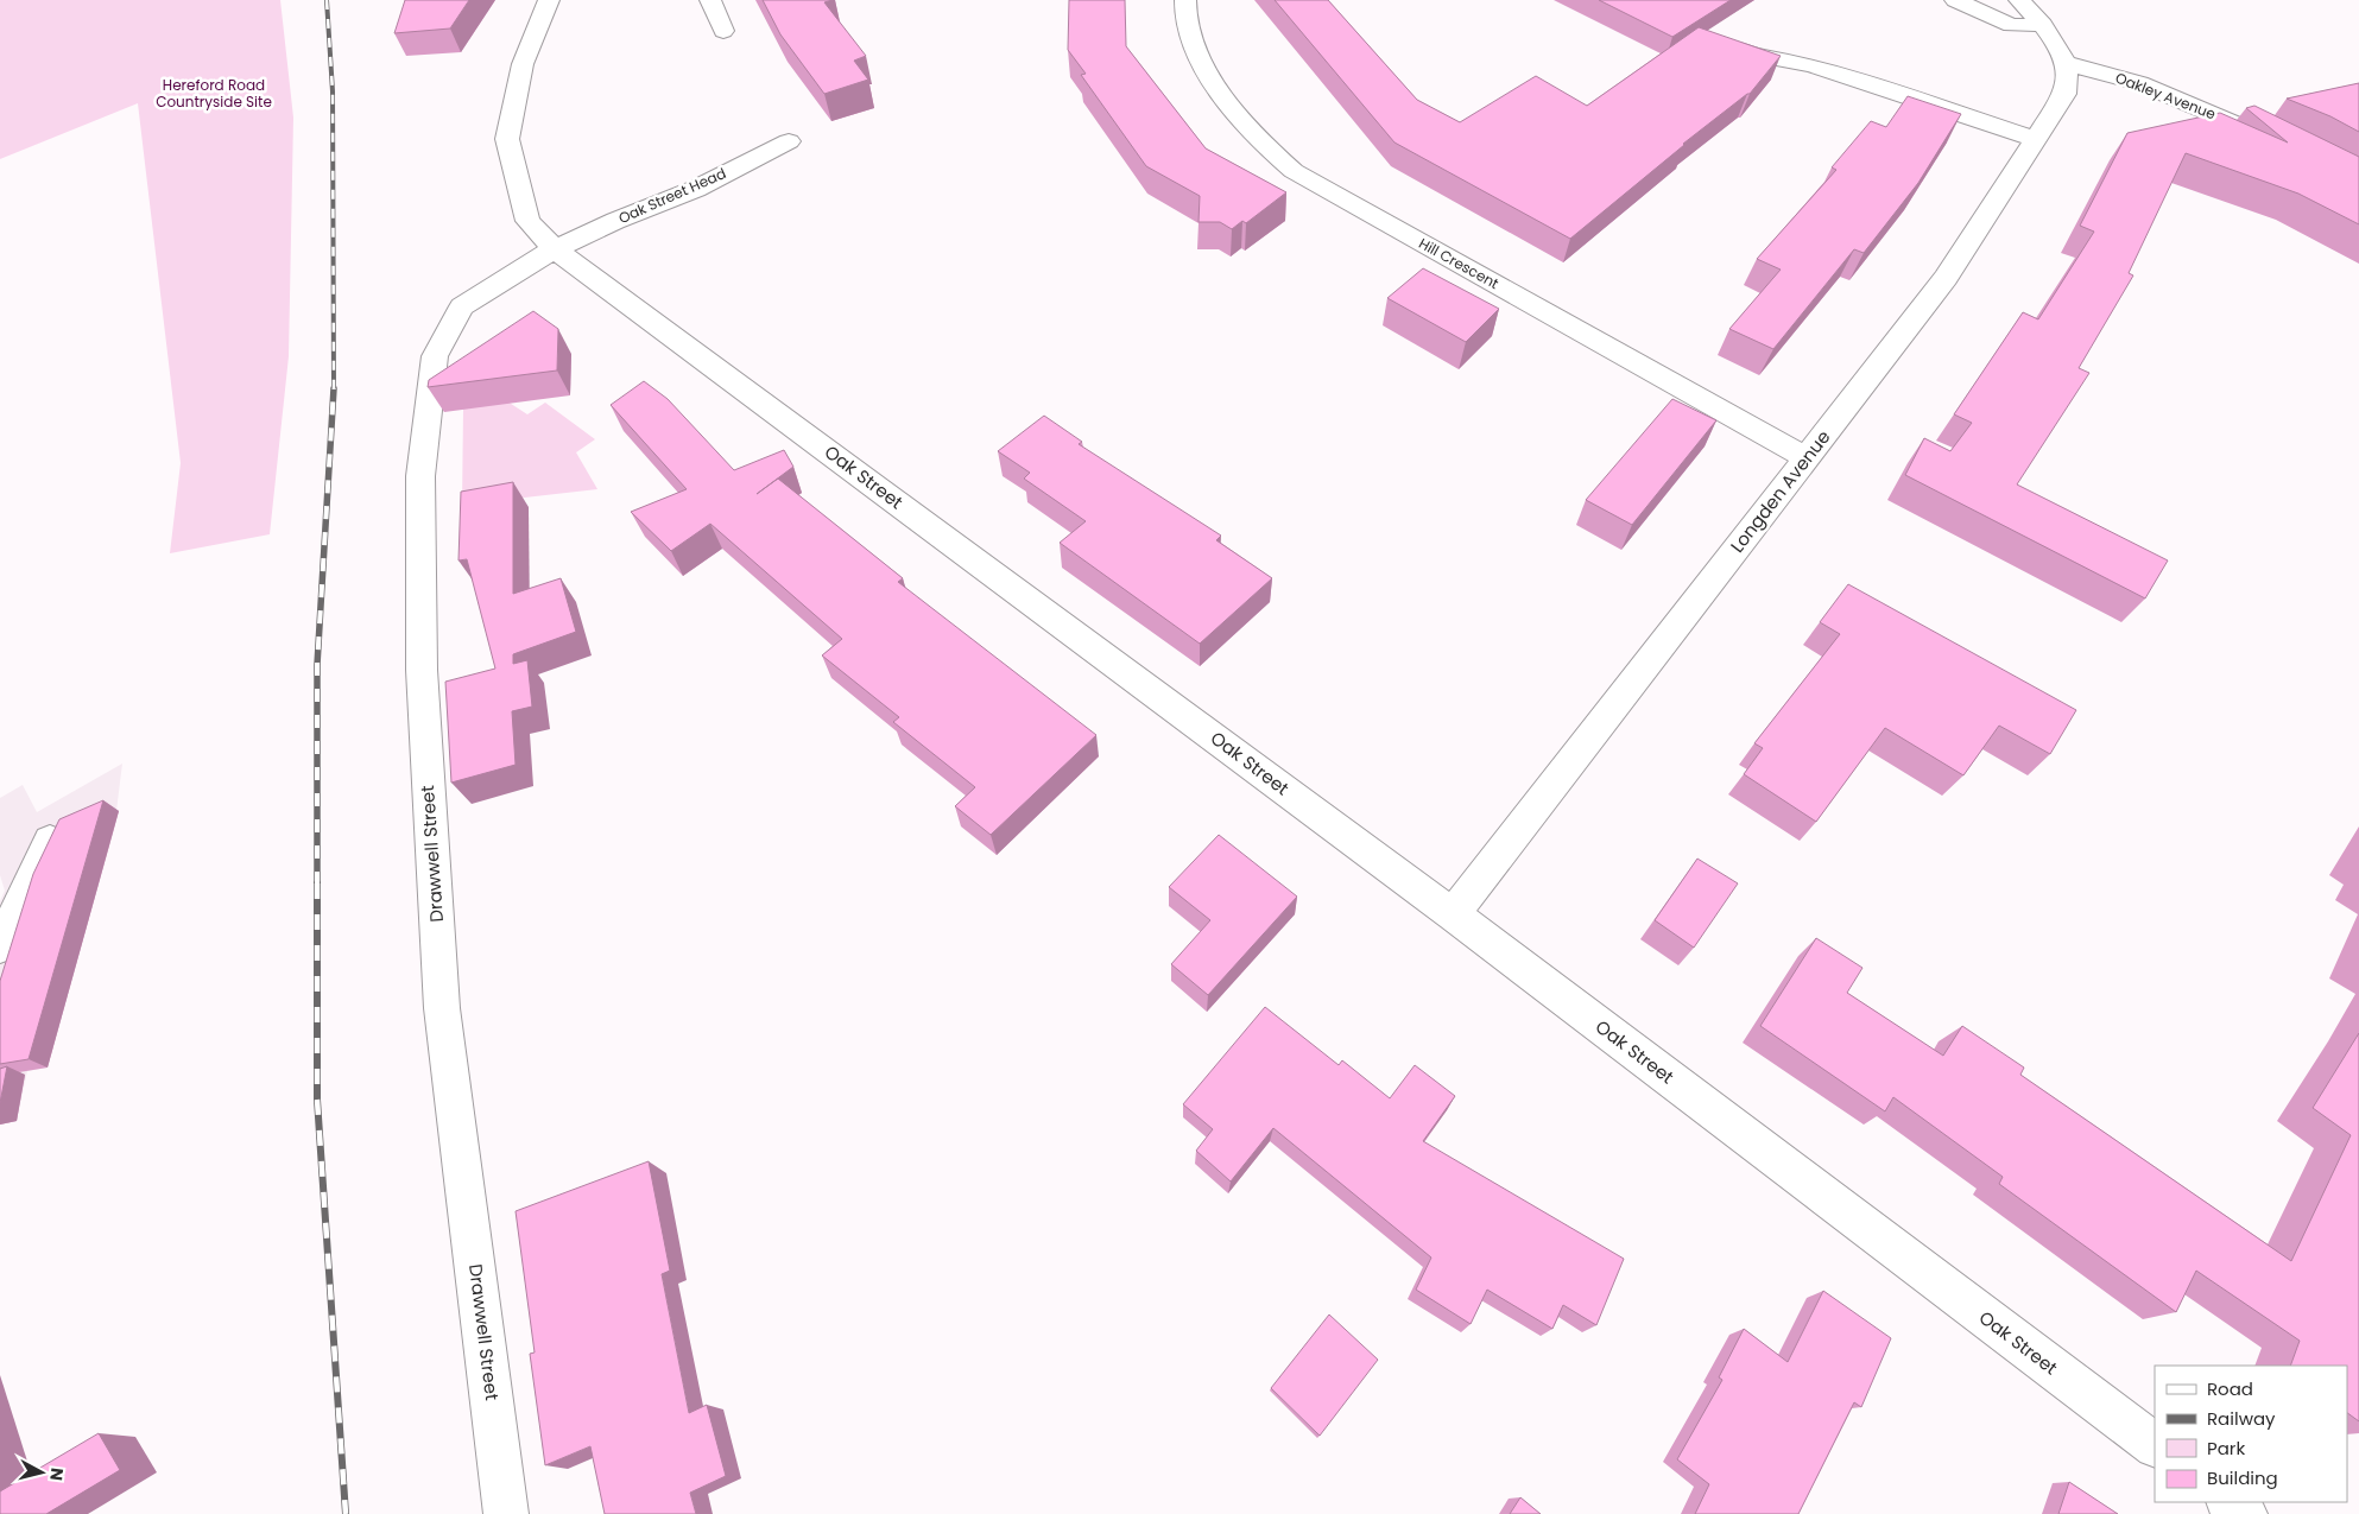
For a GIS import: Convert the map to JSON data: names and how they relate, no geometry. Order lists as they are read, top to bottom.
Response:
{
  "streets": {
    "street": [
      "Oakley Avenue",
      "Oak Street Head",
      "Hill Crescent",
      "Oak Street",
      "Longden Avenue",
      "Drawwell Street"
    ]
  },
  "crossings": [
    ["Oakley Avenue", "Longden Avenue"],
    ["Oak Street Head", "Oak Street"],
    ["Oak Street Head", "Drawwell Street"],
    ["Hill Crescent", "Longden Avenue"],
    ["Oak Street", "Longden Avenue"],
    ["Oak Street", "Drawwell Street"]
  ],
  "parks": ["Hereford Road Countryside Site"],
  "legend": [
    "Road",
    "Railway",
    "Park",
    "Building"
  ],
  "north": "right"
}
